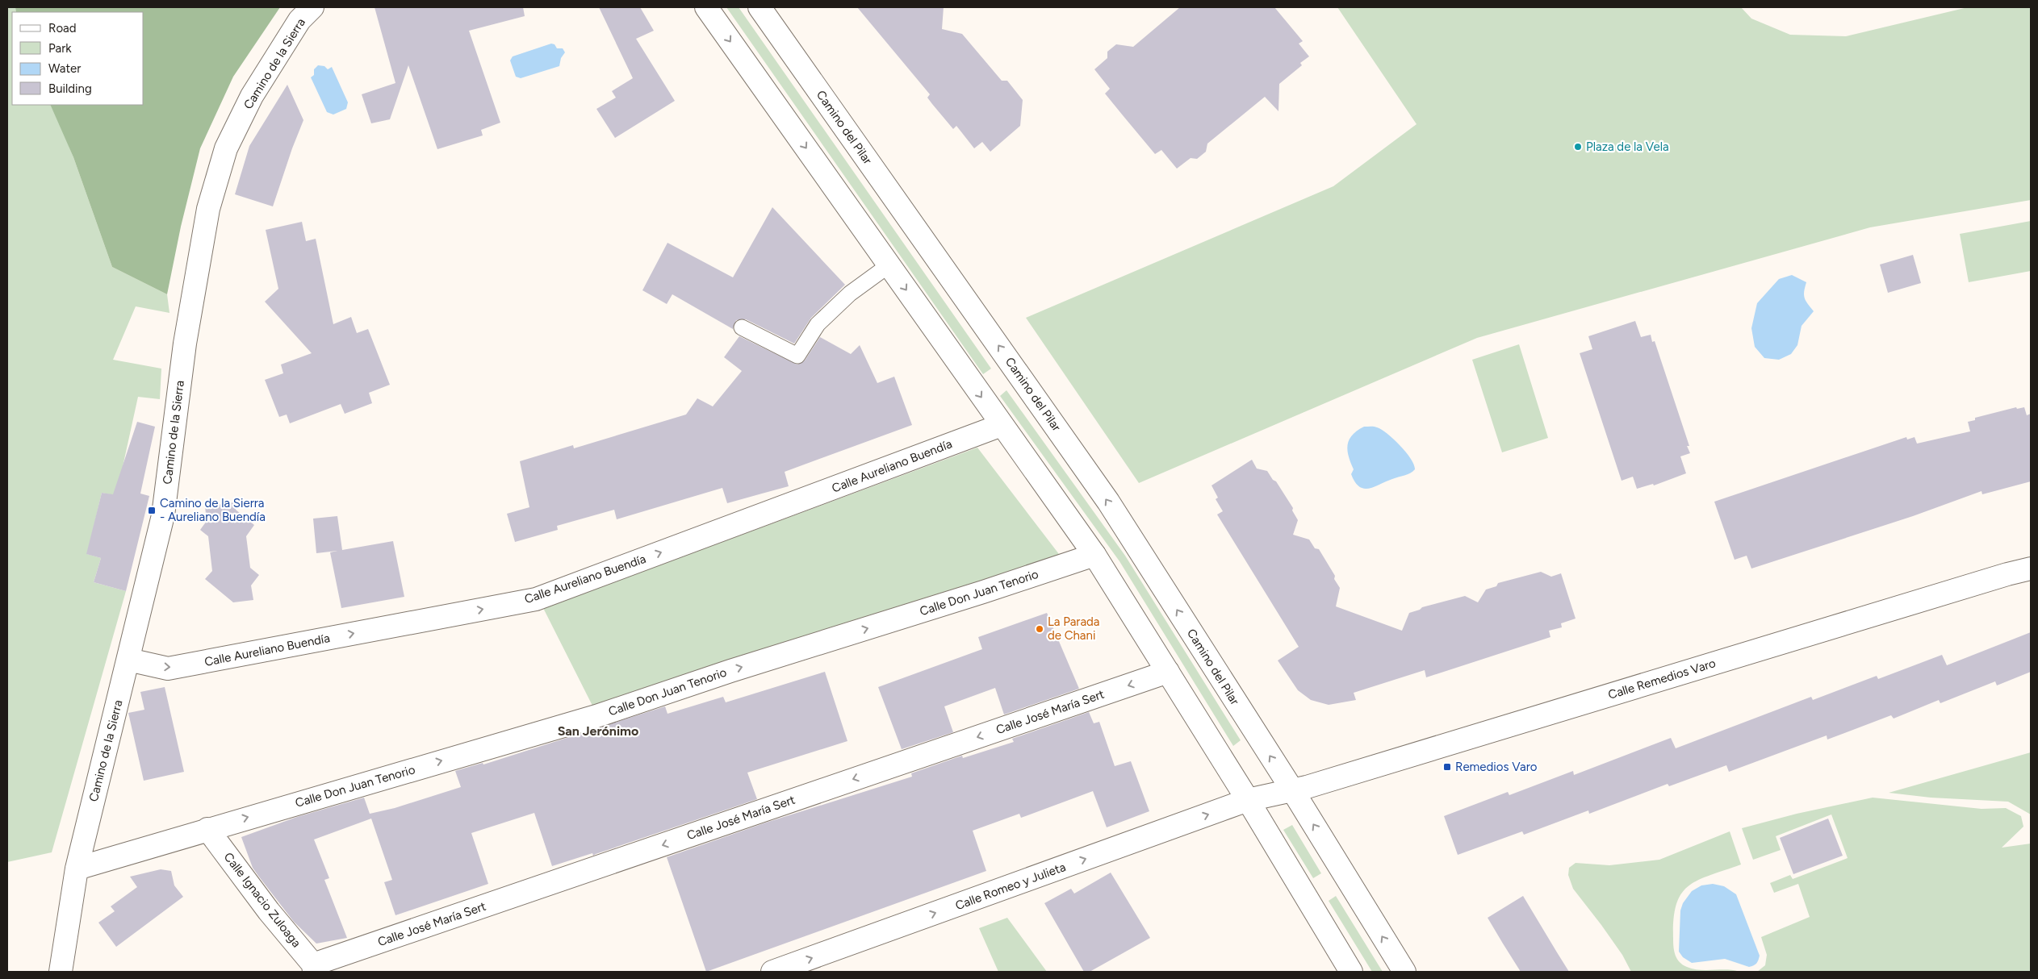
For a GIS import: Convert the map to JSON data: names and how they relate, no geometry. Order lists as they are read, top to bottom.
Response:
{
  "streets": {
    "street": [
      "Camino de la Sierra",
      "Camino del Pilar",
      "Calle Aureliano Buendía",
      "Calle Don Juan Tenorio",
      "Calle Remedios Varo",
      "Calle José María Sert",
      "Calle Romeo y Julieta",
      "Calle Ignacio Zuloaga"
    ]
  },
  "crossings": [
    ["Camino de la Sierra", "Calle Aureliano Buendía"],
    ["Camino de la Sierra", "Calle Don Juan Tenorio"],
    ["Camino del Pilar", "Calle Remedios Varo"],
    ["Calle Don Juan Tenorio", "Calle Ignacio Zuloaga"],
    ["Calle José María Sert", "Calle Ignacio Zuloaga"]
  ],
  "one_way": [
    "Calle Aureliano Buendía",
    "Calle Don Juan Tenorio",
    "Calle José María Sert",
    "Calle Romeo y Julieta"
  ],
  "districts": ["San Jerónimo"],
  "places": {
    "other": ["Plaza de la Vela", "La Parada de Chani"],
    "transit": ["Camino de la Sierra - Aureliano Buendía", "Remedios Varo"]
  },
  "legend": [
    "Road",
    "Park",
    "Water",
    "Building"
  ]
}
